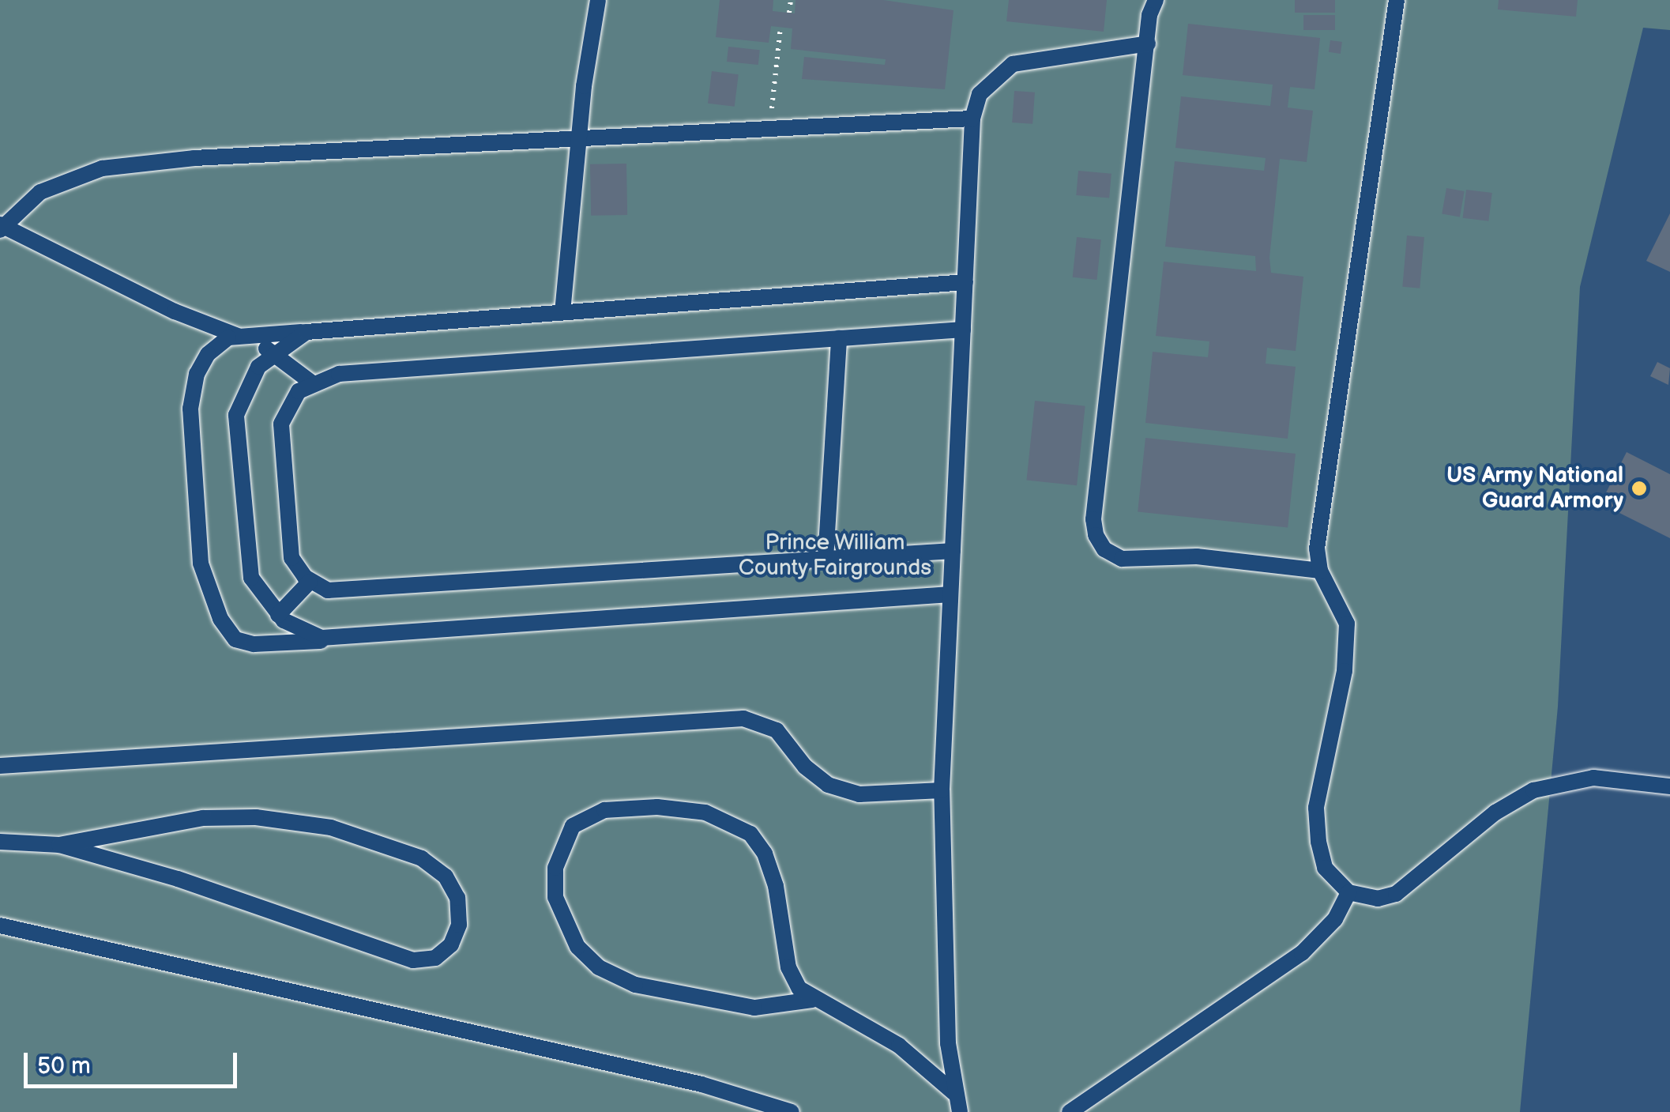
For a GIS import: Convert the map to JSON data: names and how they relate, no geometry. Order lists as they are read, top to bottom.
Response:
{
  "parks": ["Prince William County Fairgrounds"],
  "places": ["US Army National Guard Armory"],
  "scale_bar": "50 m"
}
